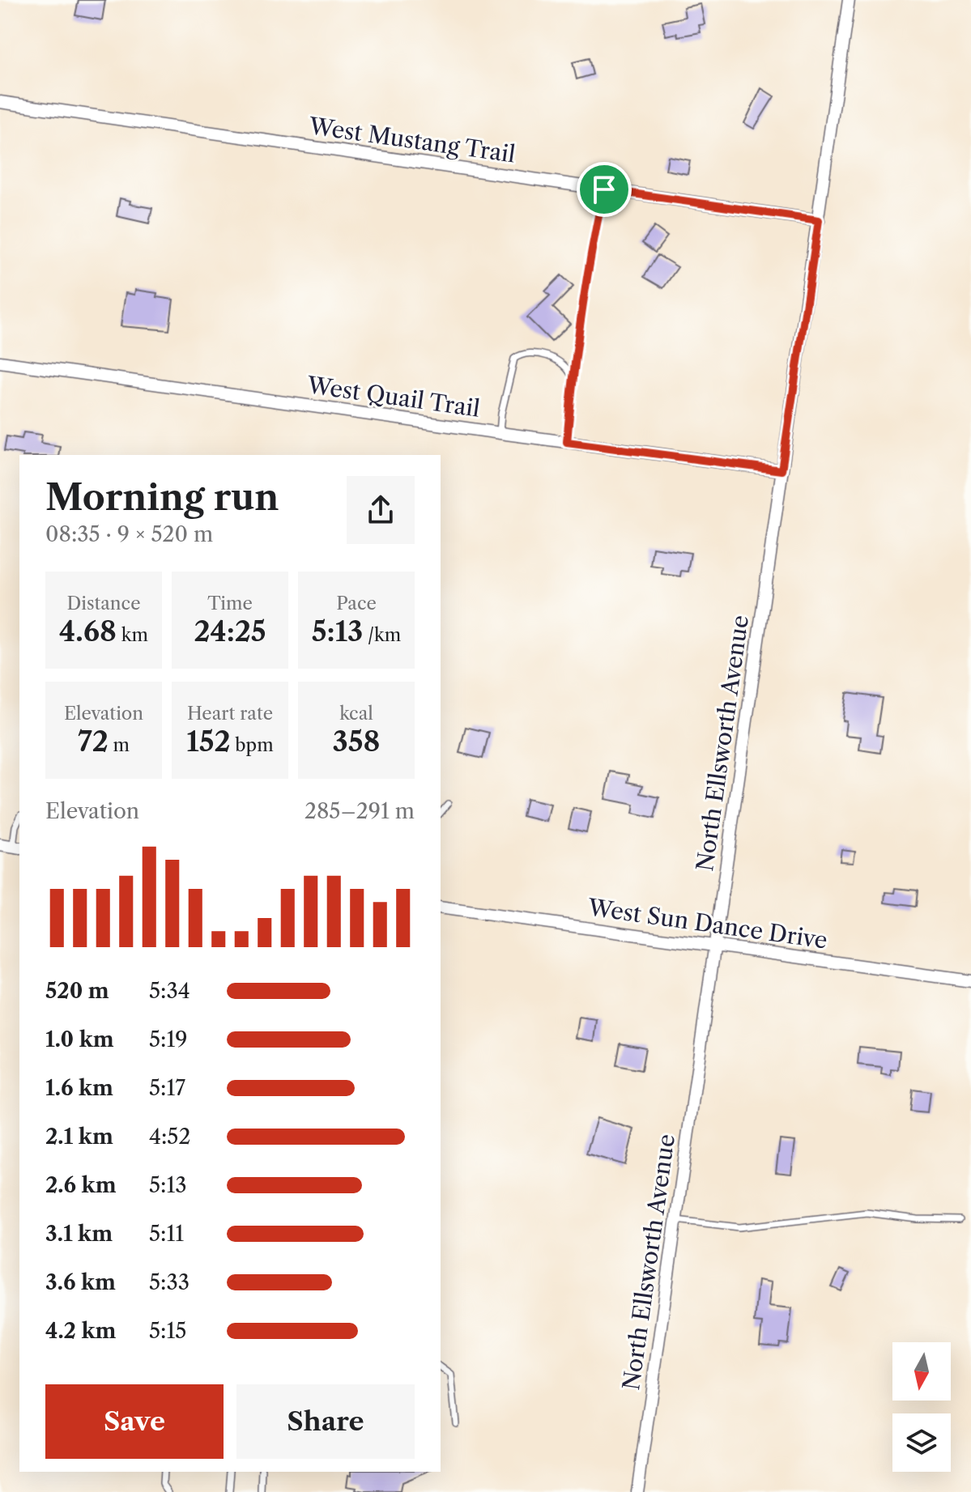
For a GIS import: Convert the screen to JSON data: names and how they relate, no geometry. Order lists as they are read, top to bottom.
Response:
{
  "streets": {
    "street": [
      "West Mustang Trail",
      "West Quail Trail",
      "North Ellsworth Avenue",
      "West Sun Dance Drive"
    ]
  },
  "crossings": [
    ["West Mustang Trail", "North Ellsworth Avenue"],
    ["West Quail Trail", "North Ellsworth Avenue"],
    ["North Ellsworth Avenue", "West Sun Dance Drive"]
  ],
  "north": "bottom",
  "page": {
    "heading": ["Morning run", "08:35 · 9 × 520 m"],
    "stats": [
      ["Distance", "4.68 km"],
      ["Time", "24:25"],
      ["Pace", "5:13 /km"],
      ["Elevation", "72 m"],
      ["Heart rate", "152 bpm"],
      ["kcal", "358"]
    ],
    "chart": ["Elevation", "285–291 m"],
    "list": [
      {
        "name": "520 m",
        "note": "5:34"
      },
      {
        "name": "1.0 km",
        "note": "5:19"
      },
      {
        "name": "1.6 km",
        "note": "5:17"
      },
      {
        "name": "2.1 km",
        "note": "4:52"
      },
      {
        "name": "2.6 km",
        "note": "5:13"
      },
      {
        "name": "3.1 km",
        "note": "5:11"
      },
      {
        "name": "3.6 km",
        "note": "5:33"
      },
      {
        "name": "4.2 km",
        "note": "5:15"
      }
    ],
    "buttons": ["Save", "Share"]
  }
}
